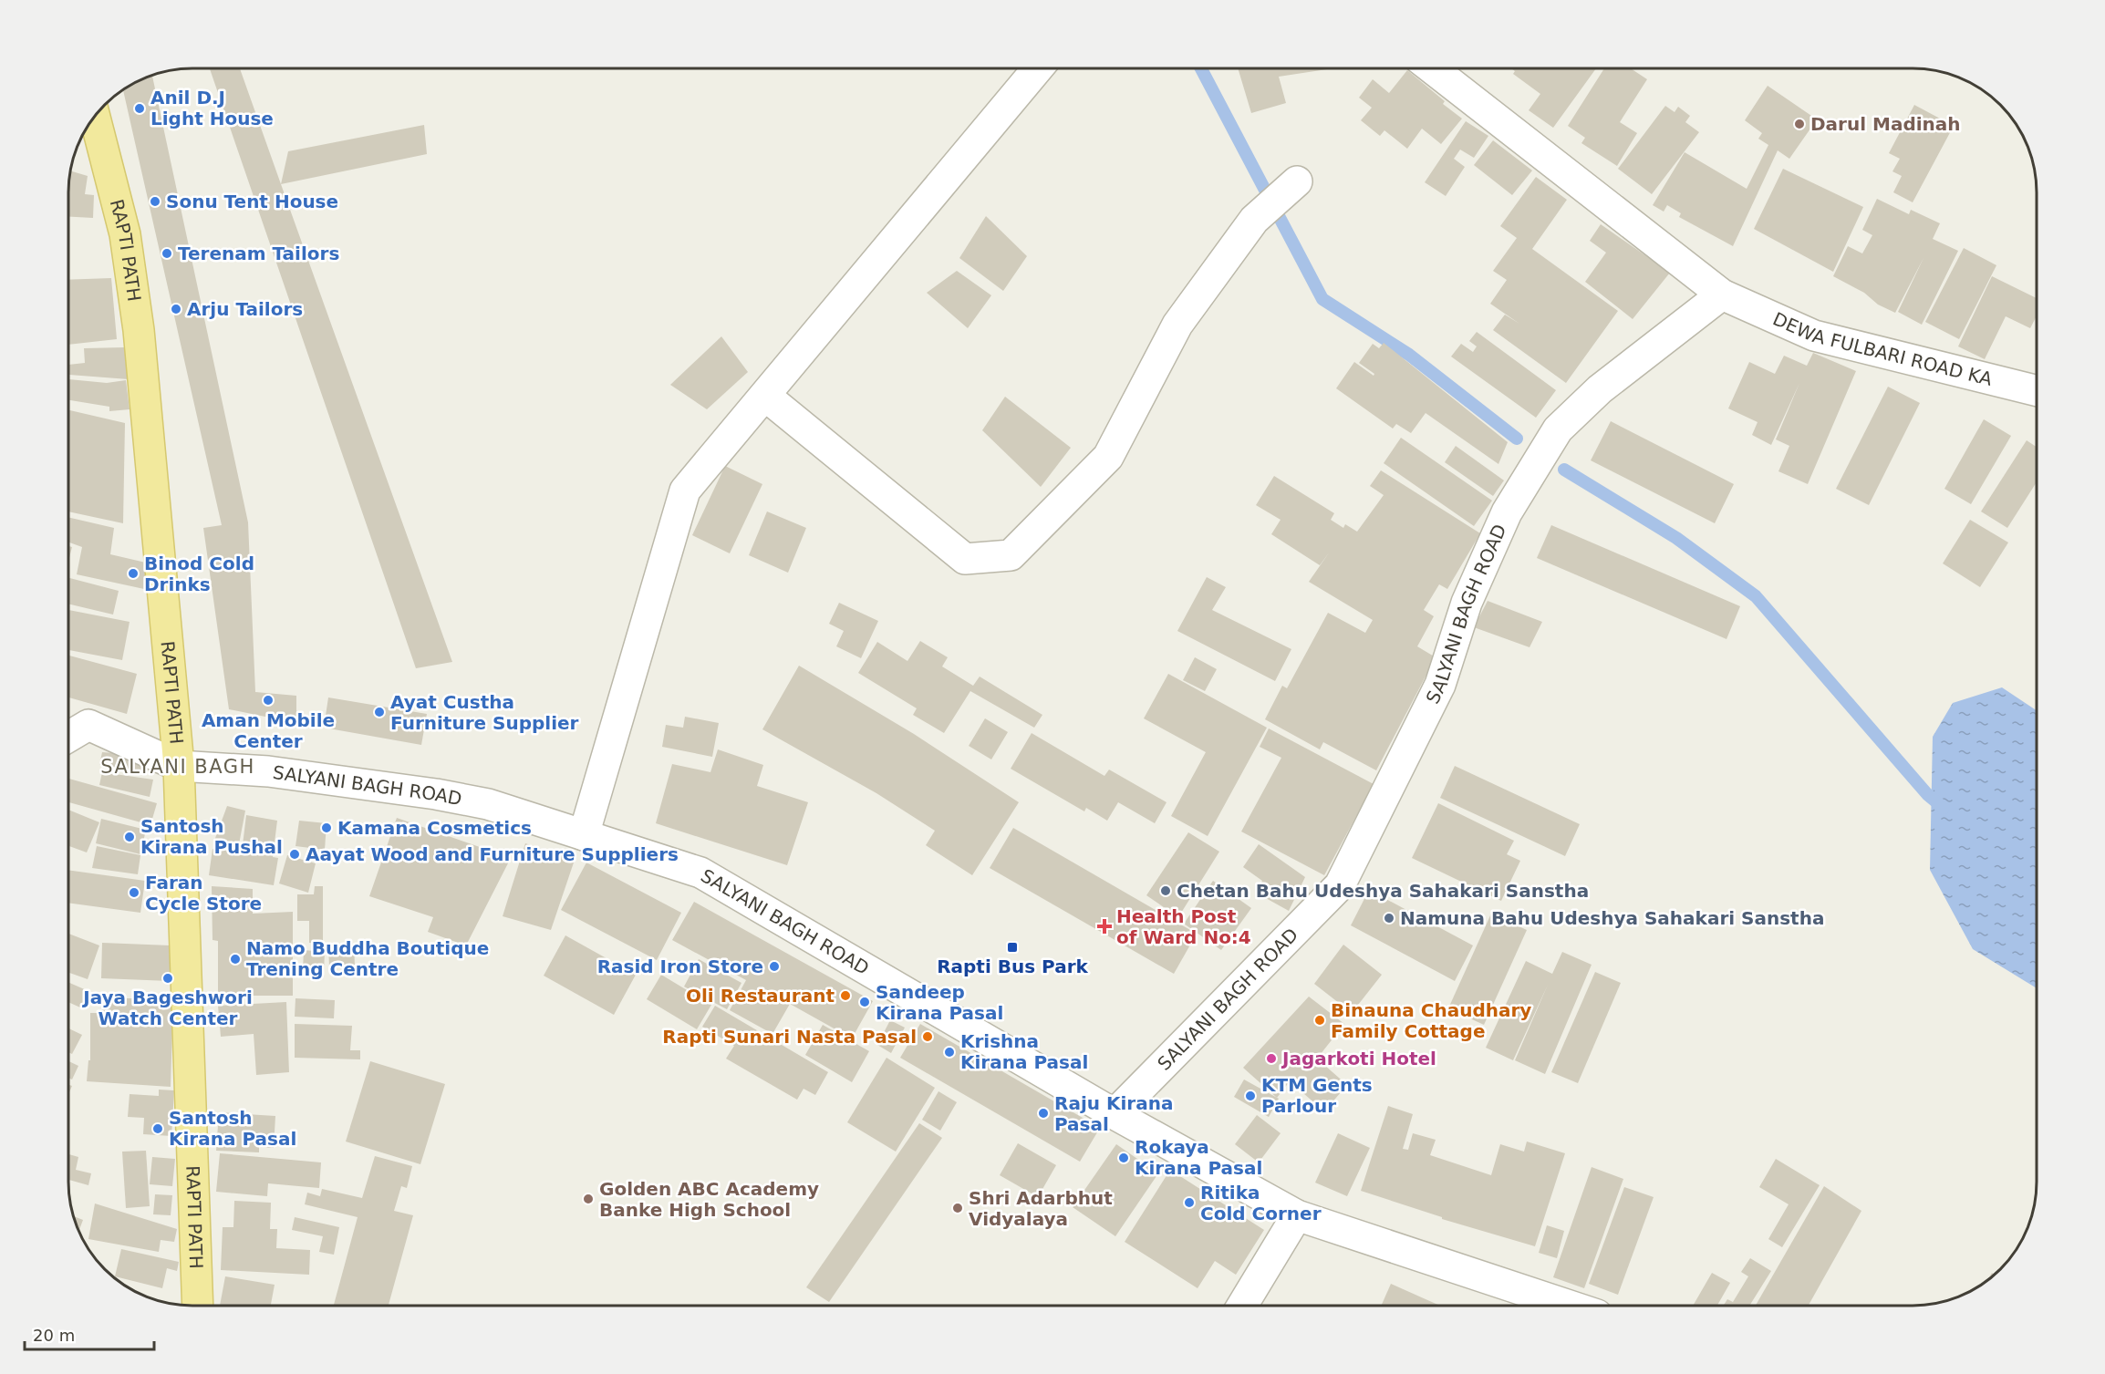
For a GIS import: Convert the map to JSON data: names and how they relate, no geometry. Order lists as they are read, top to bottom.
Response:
{
  "streets": {
    "main road": ["RAPTI PATH"],
    "street": ["DEWA FULBARI ROAD KA", "SALYANI BAGH ROAD"]
  },
  "crossings": [
    ["RAPTI PATH", "SALYANI BAGH ROAD"],
    ["DEWA FULBARI ROAD KA", "SALYANI BAGH ROAD"]
  ],
  "districts": ["SALYANI BAGH"],
  "places": {
    "other": [
      "Anil D.J Light House",
      "Darul Madinah",
      "Sonu Tent House",
      "Terenam Tailors",
      "Arju Tailors",
      "Binod Cold Drinks",
      "Aman Mobile Center",
      "Ayat Custha Furniture Supplier",
      "Kamana Cosmetics",
      "Santosh Kirana Pushal",
      "Aayat Wood and Furniture Suppliers",
      "Chetan Bahu Udeshya Sahakari Sanstha",
      "Faran Cycle Store",
      "Namuna Bahu Udeshya Sahakari Sanstha",
      "Namo Buddha Boutique Trening Centre",
      "Rasid Iron Store",
      "Jaya Bageshwori Watch Center",
      "Oli Restaurant",
      "Sandeep Kirana Pasal",
      "Binauna Chaudhary Family Cottage",
      "Rapti Sunari Nasta Pasal",
      "Krishna Kirana Pasal",
      "Jagarkoti Hotel",
      "KTM Gents Parlour",
      "Raju Kirana Pasal",
      "Santosh Kirana Pasal",
      "Rokaya Kirana Pasal",
      "Golden ABC Academy Banke High School",
      "Ritika Cold Corner",
      "Shri Adarbhut Vidyalaya"
    ],
    "health": ["Health Post of Ward No:4"],
    "transit": ["Rapti Bus Park"]
  },
  "scale_bar": "20 m"
}
